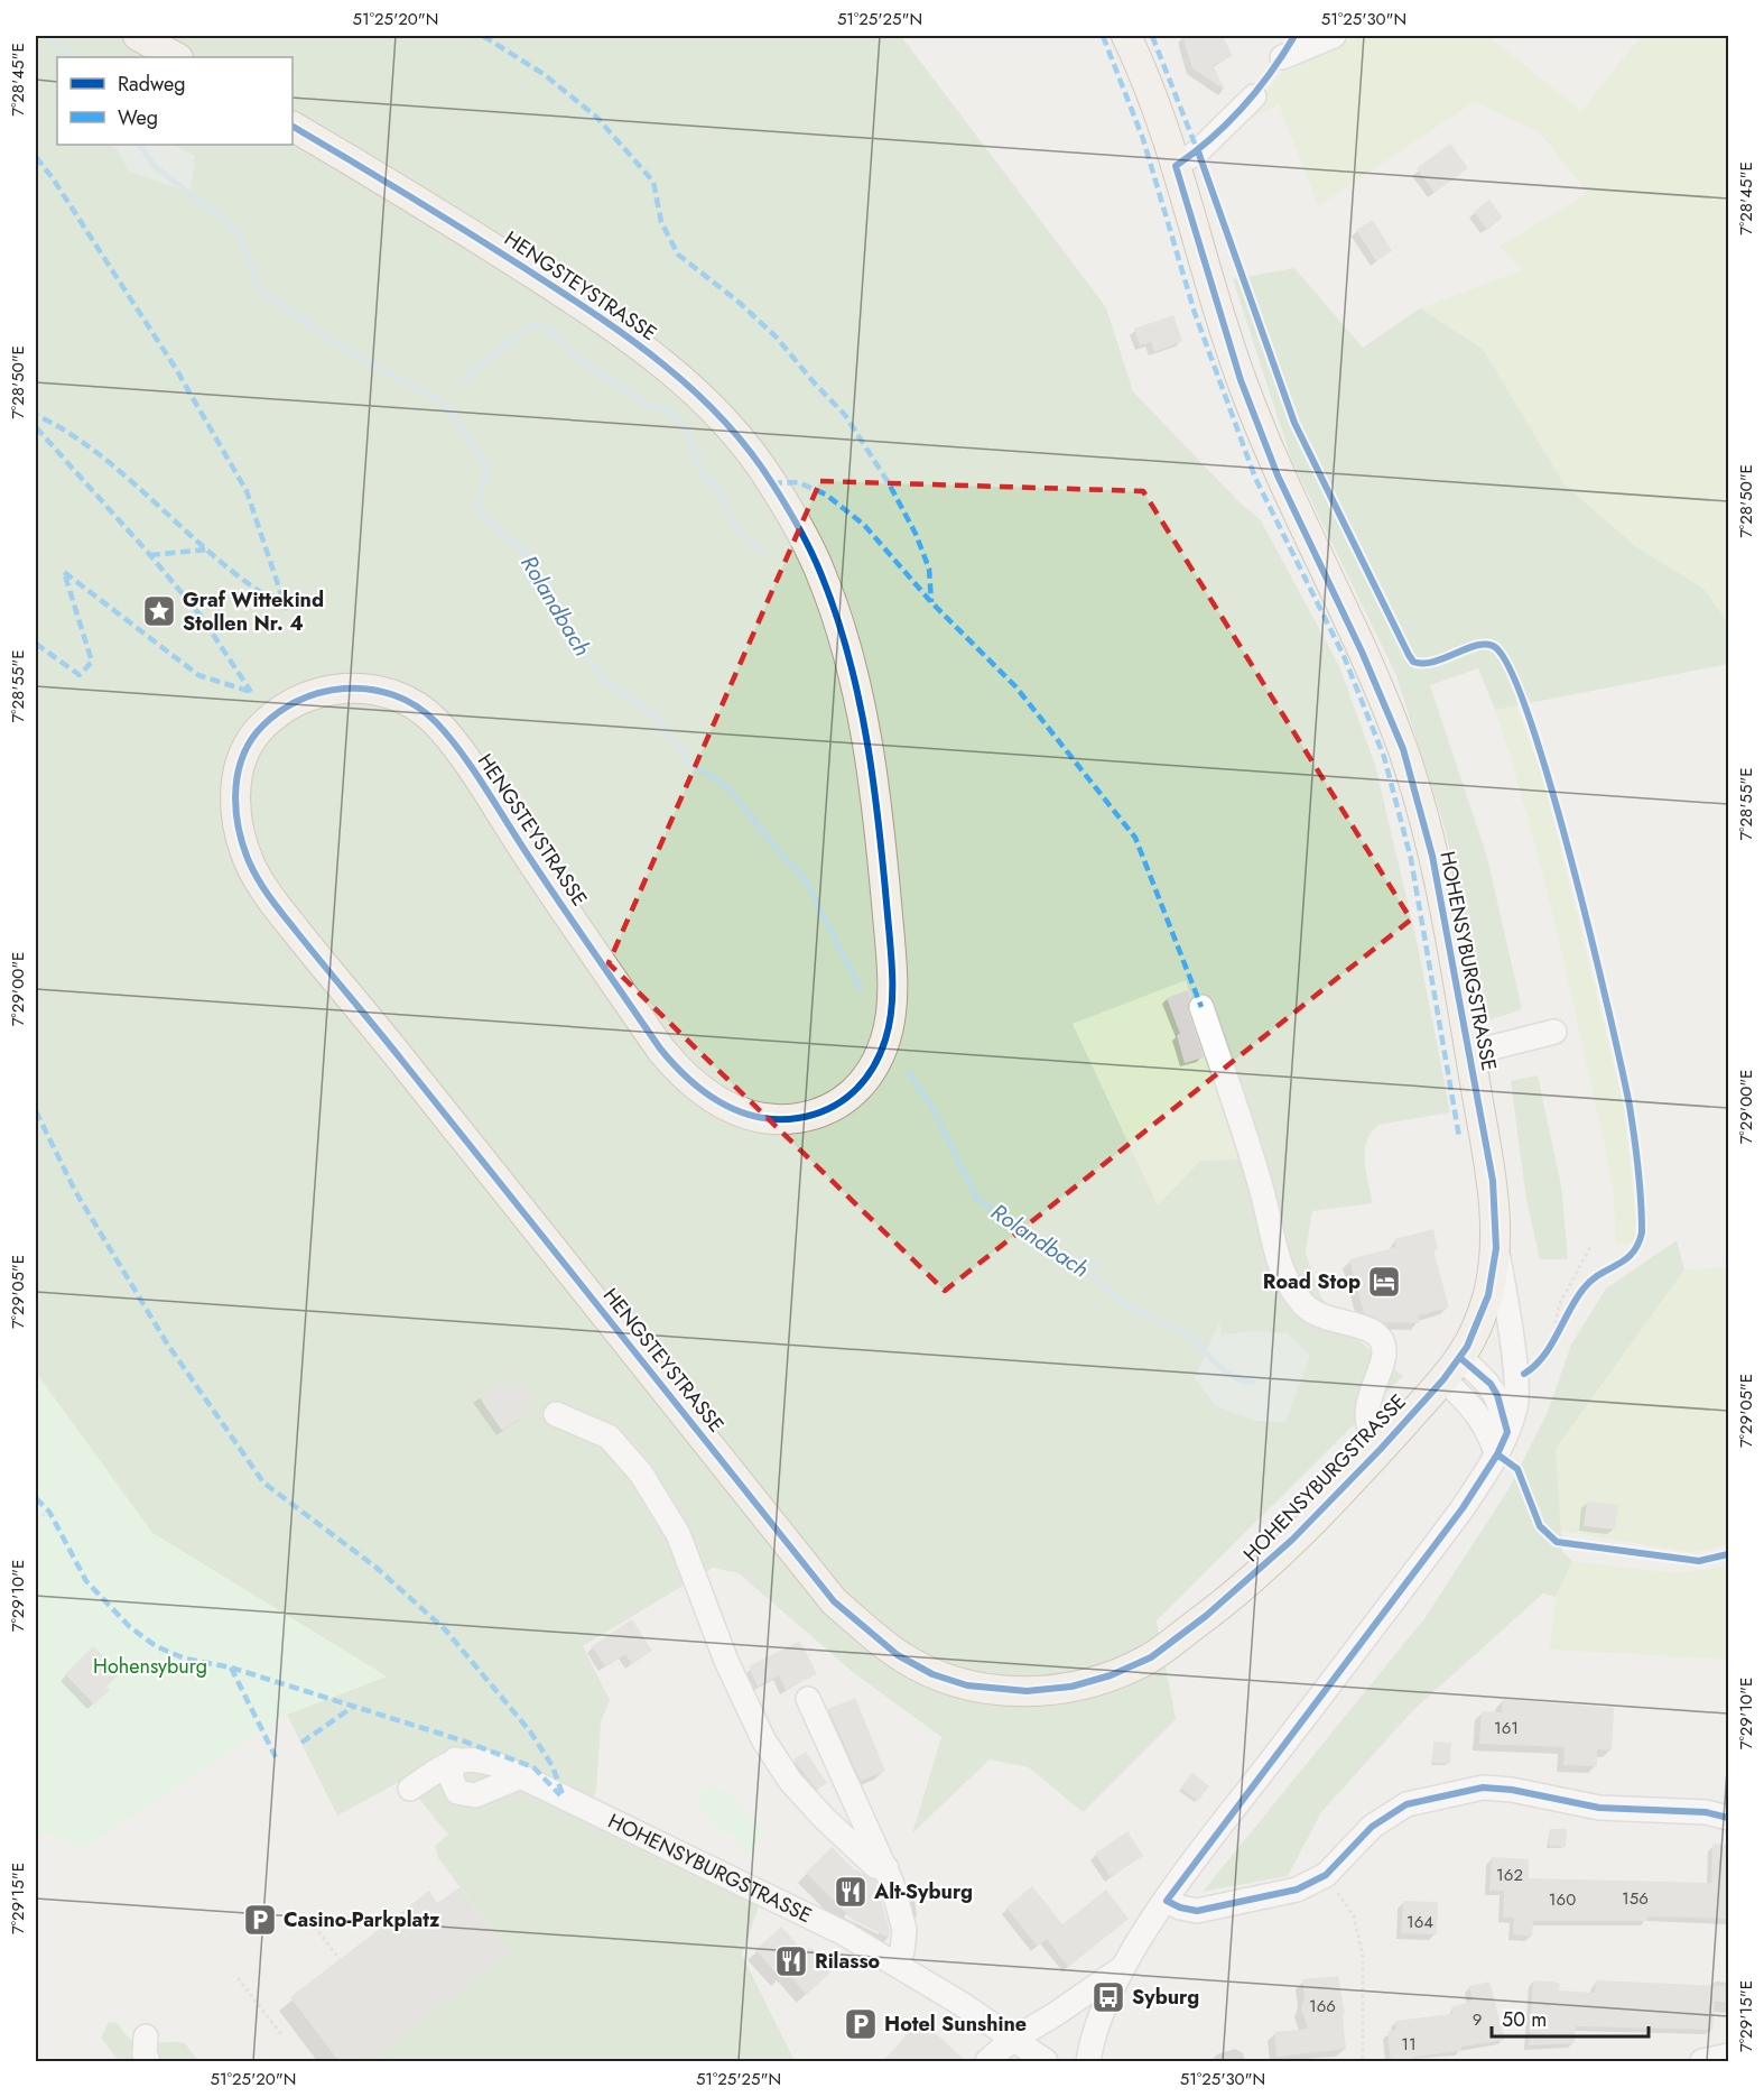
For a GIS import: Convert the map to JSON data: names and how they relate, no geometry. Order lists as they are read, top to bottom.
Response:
{
  "streets": {
    "main road": ["HENGSTEYSTRASSE", "HOHENSYBURGSTRASSE"]
  },
  "crossings": [
    ["HENGSTEYSTRASSE", "HOHENSYBURGSTRASSE"]
  ],
  "water": ["Rolandbach"],
  "parks": ["Hohensyburg"],
  "places": {
    "place": ["Graf Wittekind Stollen Nr. 4"],
    "hotel": ["Road Stop"],
    "restaurant": ["Alt-Syburg", "Rilasso"],
    "parking": ["Casino-Parkplatz", "Hotel Sunshine"],
    "bus stop": ["Syburg"]
  },
  "house_numbers": [
    "161",
    "162",
    "156",
    "160",
    "164",
    "166",
    "9",
    "11"
  ],
  "legend": ["Radweg", "Weg"],
  "scale_bar": "50 m",
  "coordinates": [
    "51°25'20\"N",
    "51°25'25\"N",
    "51°25'30\"N",
    "7°28'45\"E",
    "7°28'50\"E",
    "7°28'55\"E",
    "7°29'00\"E",
    "7°29'05\"E",
    "7°29'10\"E",
    "7°29'15\"E"
  ]
}
